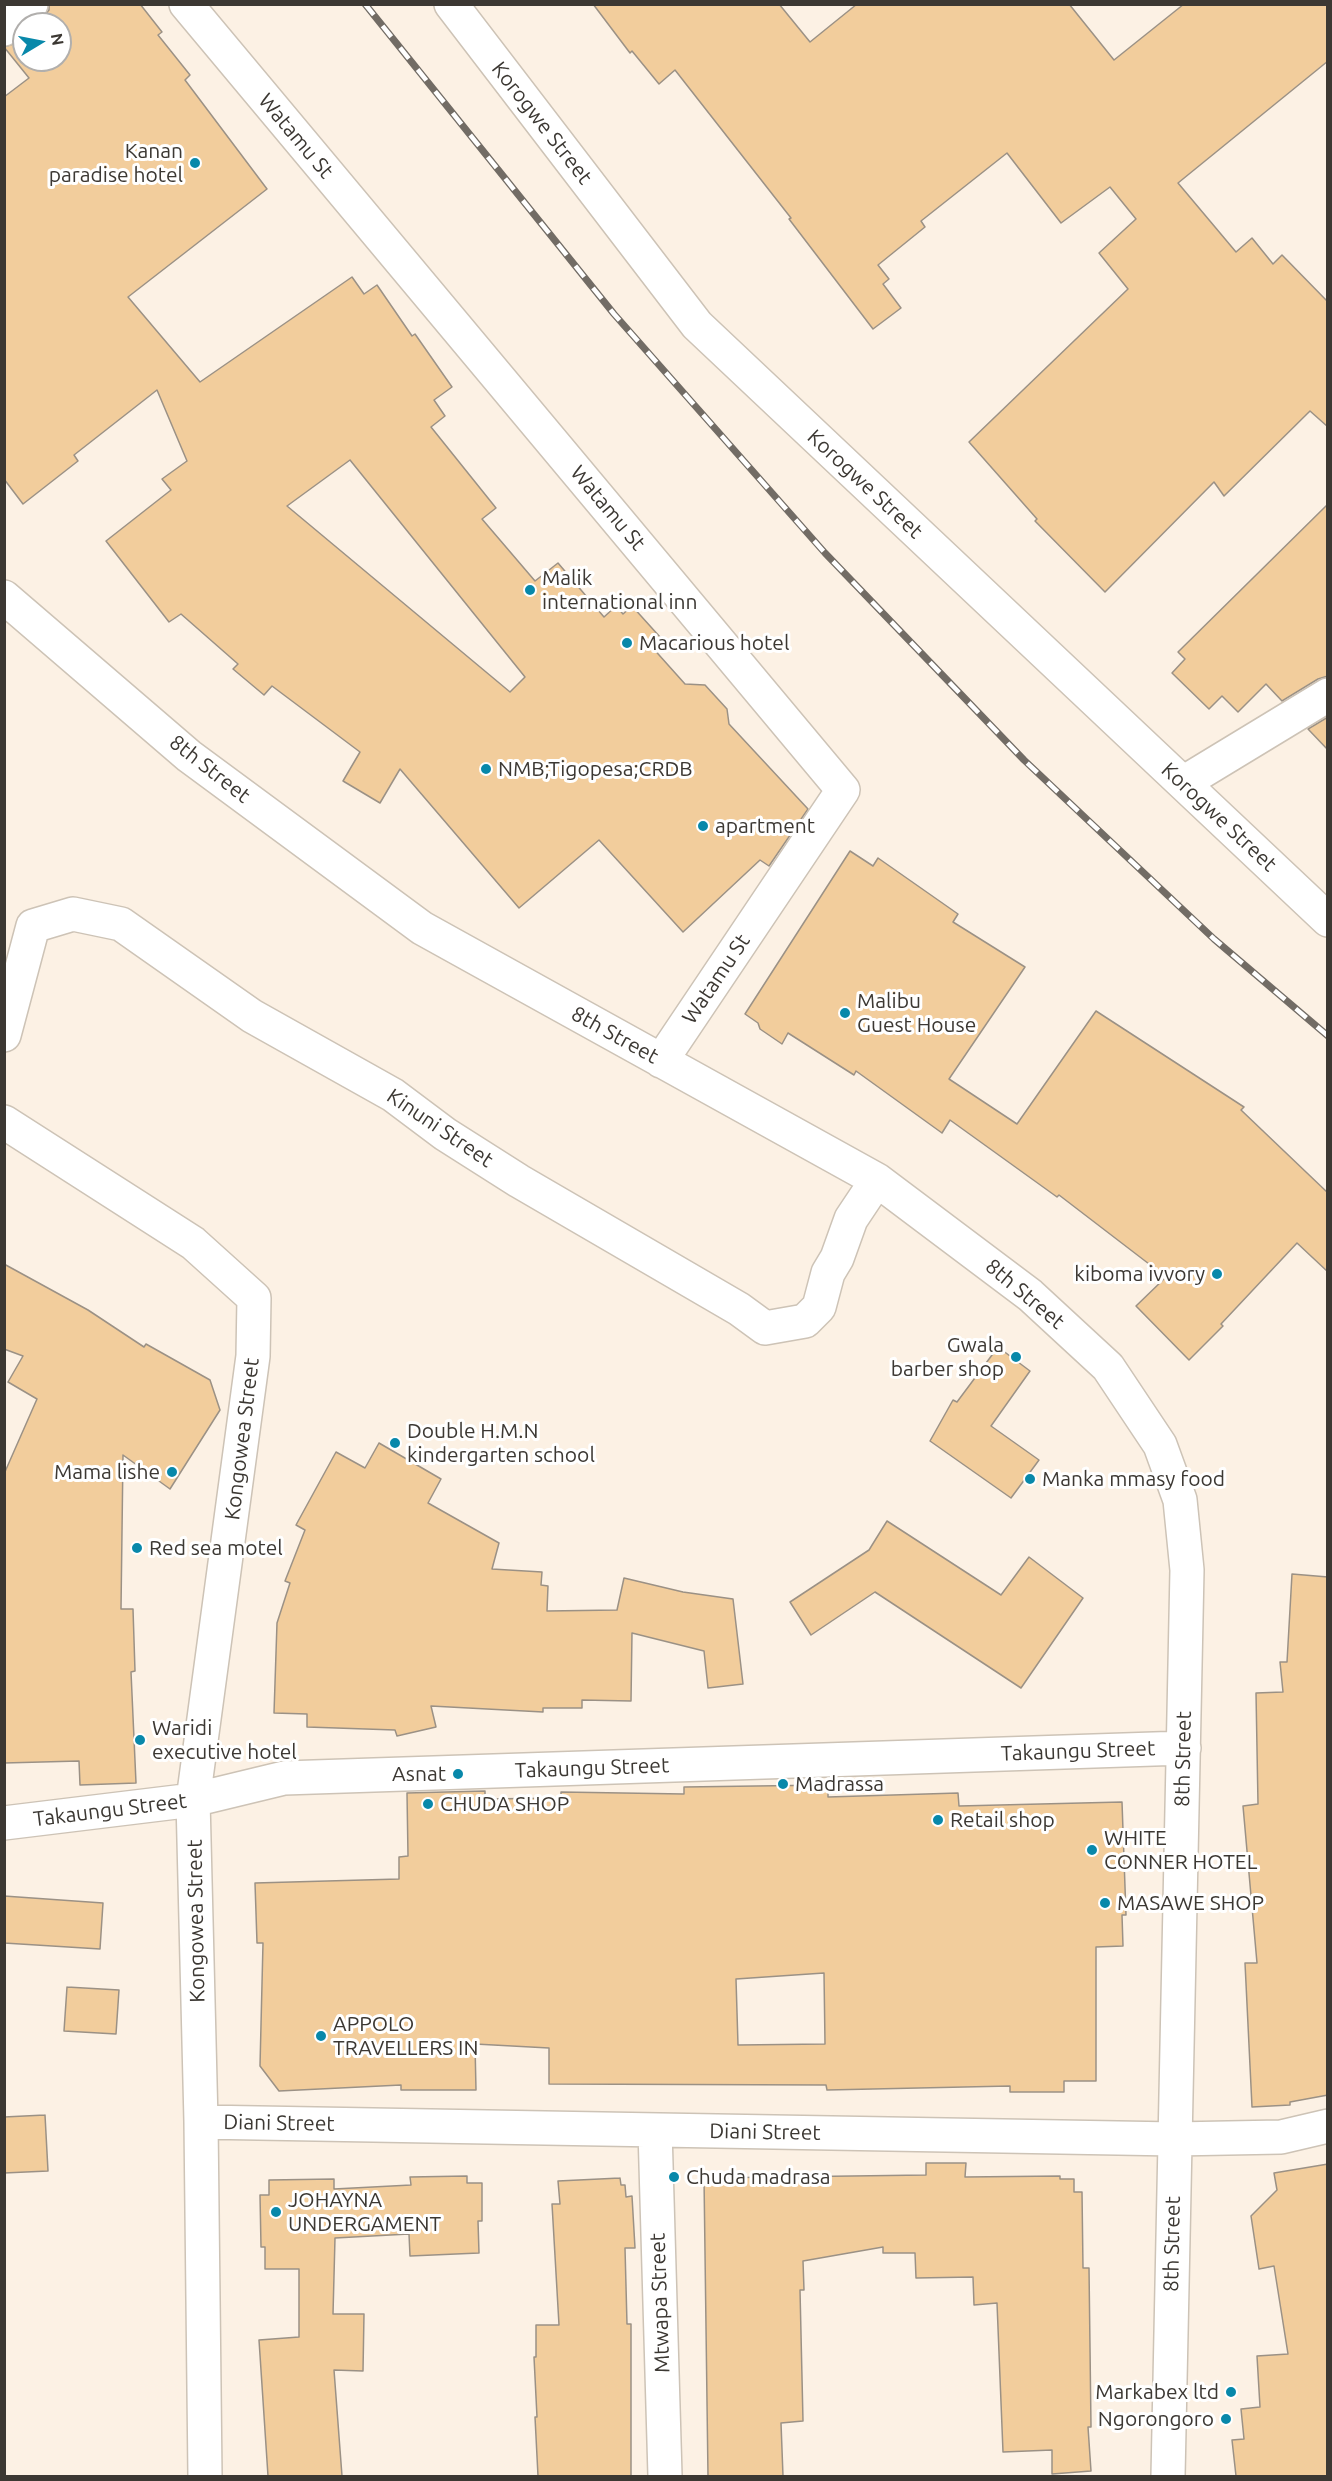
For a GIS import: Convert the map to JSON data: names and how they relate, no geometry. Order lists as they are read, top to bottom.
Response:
{
  "streets": {
    "street": [
      "Korogwe Street",
      "Watamu St",
      "8th Street",
      "Kinuni Street",
      "Kongowea Street",
      "Takaungu Street",
      "Diani Street",
      "Mtwapa Street"
    ]
  },
  "crossings": [
    ["Watamu St", "8th Street"],
    ["8th Street", "Kinuni Street"],
    ["8th Street", "Takaungu Street"],
    ["8th Street", "Diani Street"],
    ["Kongowea Street", "Takaungu Street"],
    ["Kongowea Street", "Diani Street"],
    ["Diani Street", "Mtwapa Street"]
  ],
  "places": [
    "Kanan paradise hotel",
    "Malik international inn",
    "Macarious hotel",
    "NMB;Tigopesa;CRDB",
    "apartment",
    "Malibu Guest House",
    "kiboma ivvory",
    "Gwala barber shop",
    "Double H.M.N kindergarten school",
    "Mama lishe",
    "Manka mmasy food",
    "Red sea motel",
    "Waridi executive hotel",
    "Asnat",
    "Madrassa",
    "CHUDA SHOP",
    "Retail shop",
    "WHITE CONNER HOTEL",
    "MASAWE SHOP",
    "APPOLO TRAVELLERS IN",
    "Chuda madrasa",
    "JOHAYNA UNDERGAMENT",
    "Markabex ltd",
    "Ngorongoro"
  ],
  "north": "right"
}
